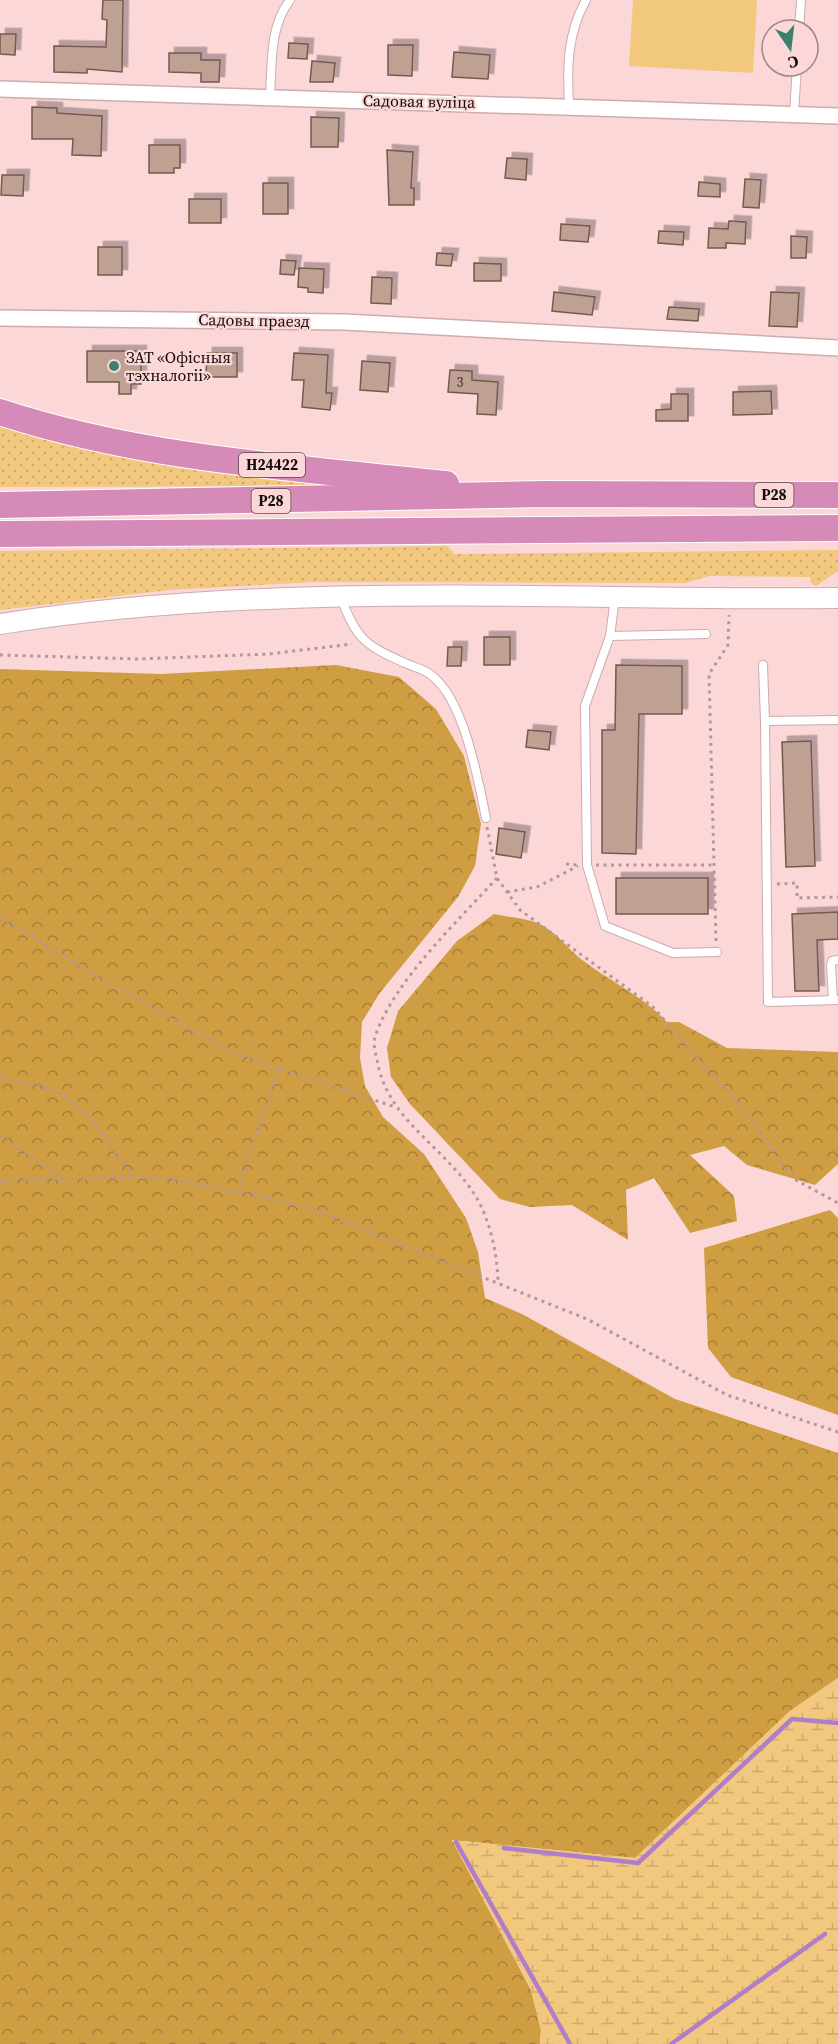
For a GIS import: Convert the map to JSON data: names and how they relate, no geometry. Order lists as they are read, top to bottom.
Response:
{
  "streets": {
    "highway": ["Н24422", "Р28"],
    "street": ["Садовая вуліца", "Садовы праезд"]
  },
  "crossings": [
    ["Н24422", "Р28"]
  ],
  "places": ["ЗАТ «Офісныя тэхналогіі»"],
  "house_numbers": ["3"],
  "north": "bottom"
}
